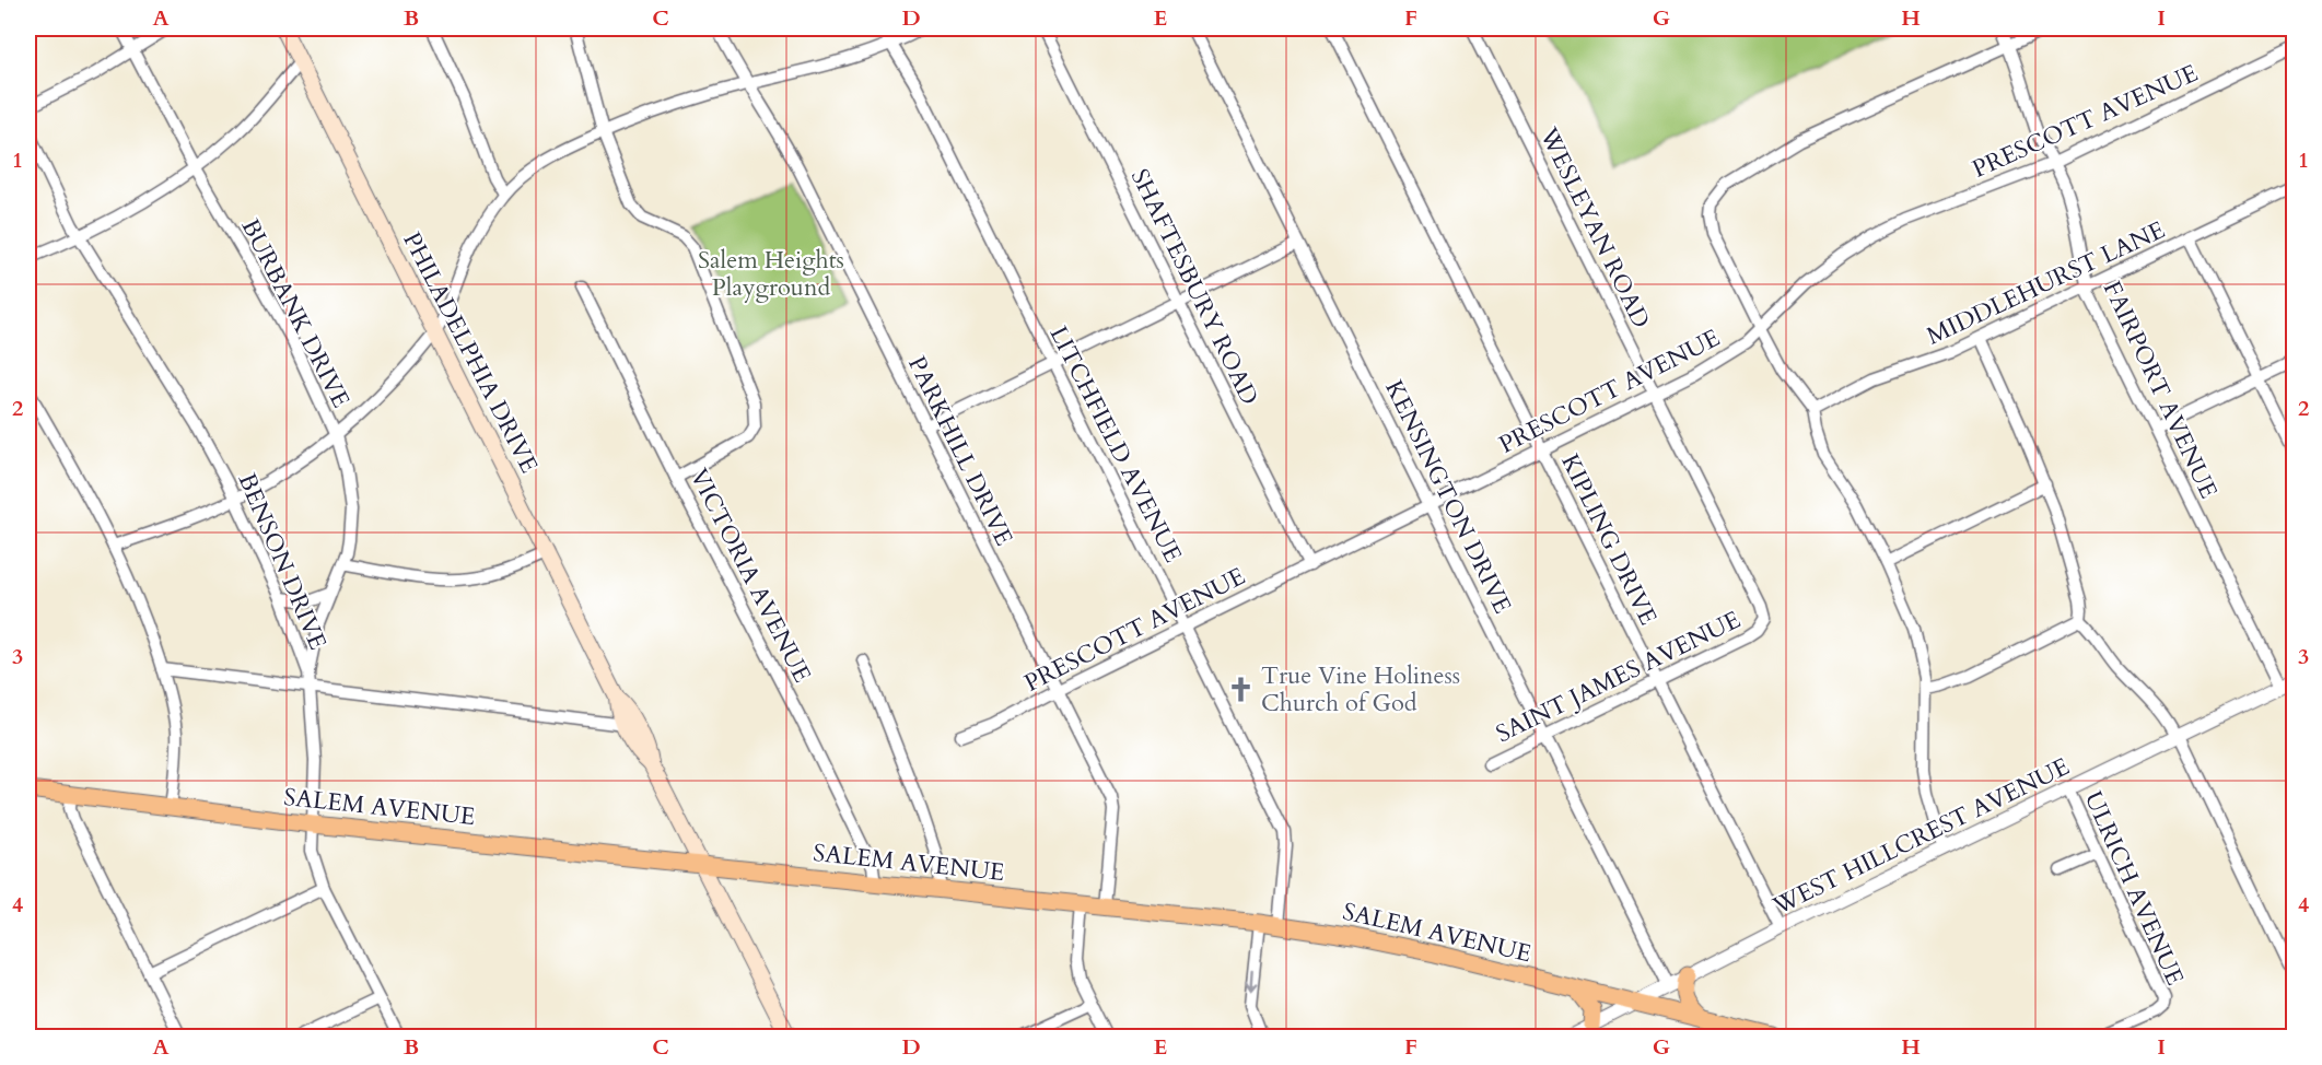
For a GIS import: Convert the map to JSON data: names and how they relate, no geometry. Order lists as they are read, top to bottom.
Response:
{
  "streets": {
    "main road": ["PHILADELPHIA DRIVE", "SALEM AVENUE"],
    "street": [
      "PRESCOTT AVENUE",
      "WESLEYAN ROAD",
      "MIDDLEHURST LANE",
      "SHAFTESBURY ROAD",
      "BURBANK DRIVE",
      "FAIRPORT AVENUE",
      "LITCHFIELD AVENUE",
      "PARKHILL DRIVE",
      "KENSINGTON DRIVE",
      "KIPLING DRIVE",
      "BENSON DRIVE",
      "VICTORIA AVENUE",
      "SAINT JAMES AVENUE",
      "WEST HILLCREST AVENUE",
      "ULRICH AVENUE"
    ]
  },
  "crossings": [
    ["PRESCOTT AVENUE", "WESLEYAN ROAD"],
    ["PRESCOTT AVENUE", "SHAFTESBURY ROAD"],
    ["PRESCOTT AVENUE", "FAIRPORT AVENUE"],
    ["PRESCOTT AVENUE", "LITCHFIELD AVENUE"],
    ["PRESCOTT AVENUE", "PARKHILL DRIVE"],
    ["PRESCOTT AVENUE", "KENSINGTON DRIVE"],
    ["PRESCOTT AVENUE", "KIPLING DRIVE"],
    ["WESLEYAN ROAD", "SAINT JAMES AVENUE"],
    ["MIDDLEHURST LANE", "FAIRPORT AVENUE"],
    ["BURBANK DRIVE", "BENSON DRIVE"],
    ["PHILADELPHIA DRIVE", "SALEM AVENUE"],
    ["FAIRPORT AVENUE", "WEST HILLCREST AVENUE"],
    ["LITCHFIELD AVENUE", "SALEM AVENUE"],
    ["PARKHILL DRIVE", "SALEM AVENUE"],
    ["KENSINGTON DRIVE", "SAINT JAMES AVENUE"],
    ["KENSINGTON DRIVE", "WEST HILLCREST AVENUE"],
    ["KIPLING DRIVE", "SAINT JAMES AVENUE"],
    ["KIPLING DRIVE", "WEST HILLCREST AVENUE"],
    ["BENSON DRIVE", "SALEM AVENUE"],
    ["VICTORIA AVENUE", "SALEM AVENUE"],
    ["SALEM AVENUE", "WEST HILLCREST AVENUE"],
    ["WEST HILLCREST AVENUE", "ULRICH AVENUE"]
  ],
  "parks": ["Salem Heights Playground"],
  "places": {
    "church": ["True Vine Holiness Church of God"]
  },
  "grid": {
    "columns": [
      "A",
      "B",
      "C",
      "D",
      "E",
      "F",
      "G",
      "H",
      "I"
    ],
    "rows": [
      "1",
      "2",
      "3",
      "4"
    ]
  }
}
